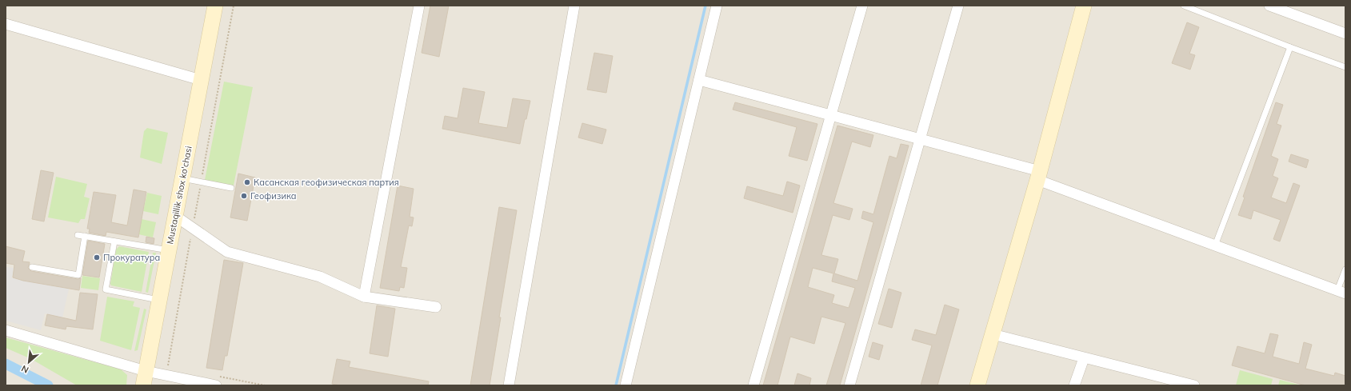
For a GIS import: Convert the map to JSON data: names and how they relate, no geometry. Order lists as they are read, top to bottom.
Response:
{
  "streets": {
    "street": ["Mustaqillik shox ko'chasi"]
  },
  "places": ["Касанская геофизическая партия", "Геофизика", "Прокуратура"],
  "north": "bottom left"
}
